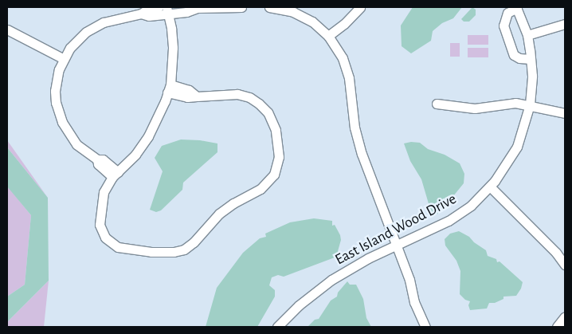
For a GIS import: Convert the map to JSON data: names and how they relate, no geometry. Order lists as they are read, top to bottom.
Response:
{
  "streets": {
    "street": ["East Island Wood Drive"]
  }
}
